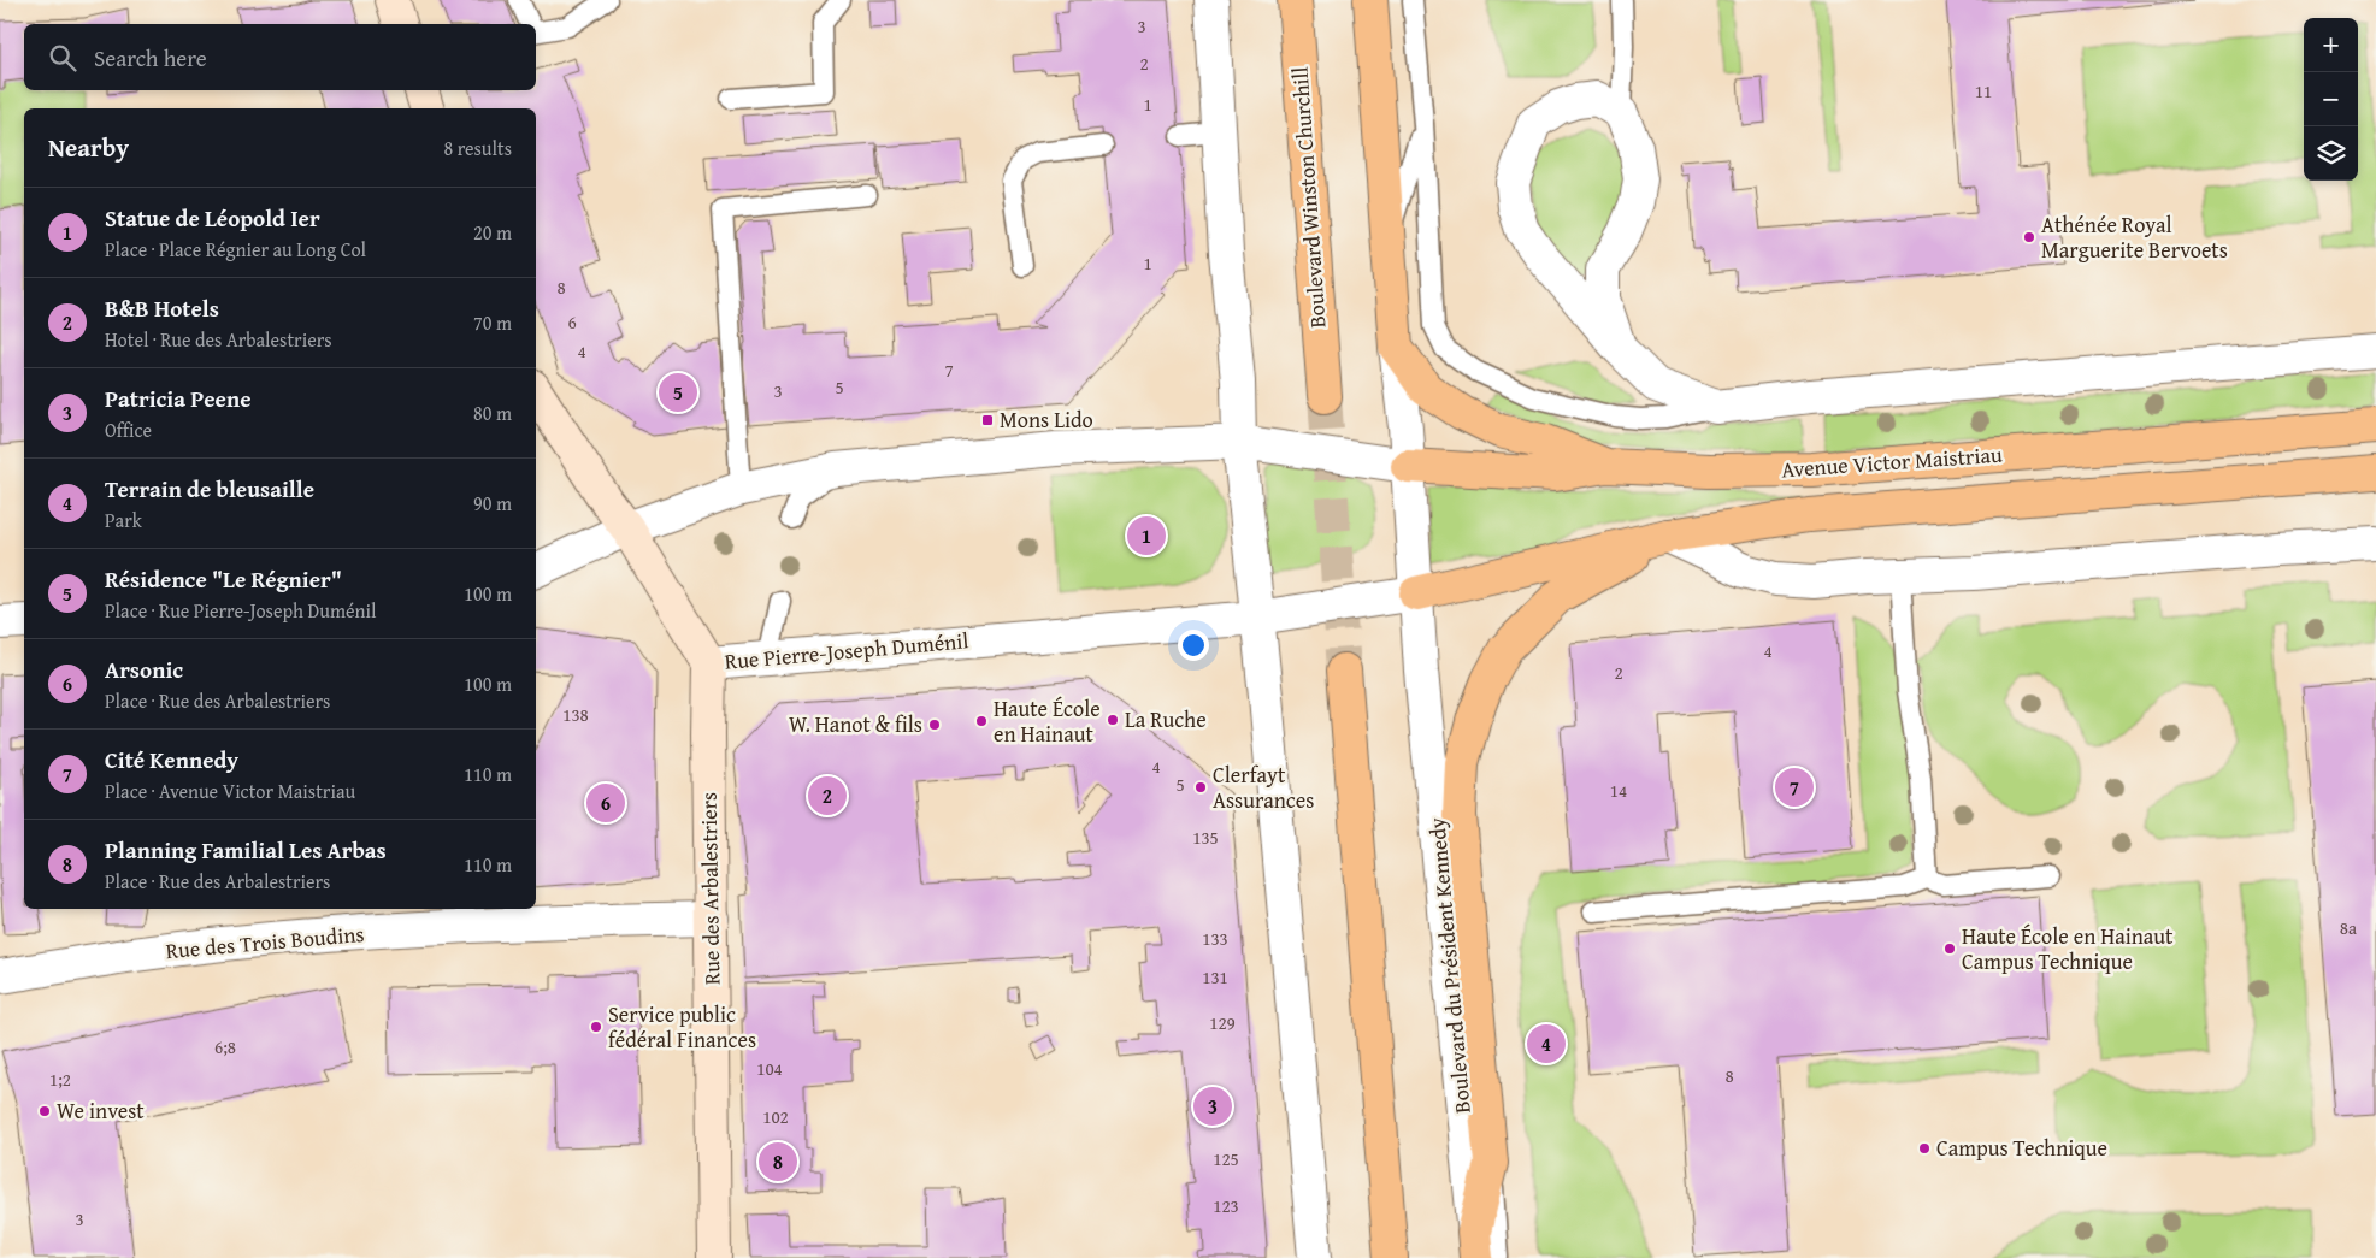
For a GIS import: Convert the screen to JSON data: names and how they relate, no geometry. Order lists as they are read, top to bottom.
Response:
{
  "streets": {
    "main road": [
      "Boulevard Winston Churchill",
      "Avenue Victor Maistriau",
      "Rue Pierre-Joseph Duménil",
      "Rue des Arbalestriers"
    ],
    "street": ["Rue des Trois Boudins", "Boulevard du Président Kennedy"]
  },
  "crossings": [
    ["Avenue Victor Maistriau", "Boulevard du Président Kennedy"],
    ["Rue Pierre-Joseph Duménil", "Rue des Arbalestriers"],
    ["Rue Pierre-Joseph Duménil", "Boulevard du Président Kennedy"],
    ["Rue des Arbalestriers", "Rue des Trois Boudins"]
  ],
  "places": {
    "other": [
      "Athénée Royal Marguerite Bervoets",
      "La Ruche",
      "Haute École en Hainaut",
      "W. Hanot & fils",
      "Clerfayt Assurances",
      "Haute École en Hainaut Campus Technique",
      "Service public fédéral Finances",
      "We invest",
      "Campus Technique"
    ],
    "transit": ["Mons Lido"]
  },
  "house_numbers": [
    "3",
    "2",
    "11",
    "1",
    "1",
    "8",
    "6",
    "4",
    "7",
    "5",
    "3",
    "4",
    "2",
    "138",
    "4",
    "5",
    "14",
    "135",
    "8a",
    "133",
    "131",
    "129",
    "6;8",
    "104",
    "8",
    "1;2",
    "102",
    "125",
    "123",
    "3"
  ],
  "page": {
    "map_buttons": ["+", "−"],
    "search": "Search here",
    "heading": ["Nearby", "8 results"],
    "list": [
      {
        "mark": "1",
        "name": "Statue de Léopold Ier",
        "note": "Place · Place Régnier au Long Col",
        "value": "20 m"
      },
      {
        "mark": "2",
        "name": "B&B Hotels",
        "note": "Hotel · Rue des Arbalestriers",
        "value": "70 m"
      },
      {
        "mark": "3",
        "name": "Patricia Peene",
        "note": "Office",
        "value": "80 m"
      },
      {
        "mark": "4",
        "name": "Terrain de bleusaille",
        "note": "Park",
        "value": "90 m"
      },
      {
        "mark": "5",
        "name": "Résidence \"Le Régnier\"",
        "note": "Place · Rue Pierre-Joseph Duménil",
        "value": "100 m"
      },
      {
        "mark": "6",
        "name": "Arsonic",
        "note": "Place · Rue des Arbalestriers",
        "value": "100 m"
      },
      {
        "mark": "7",
        "name": "Cité Kennedy",
        "note": "Place · Avenue Victor Maistriau",
        "value": "110 m"
      },
      {
        "mark": "8",
        "name": "Planning Familial Les Arbas",
        "note": "Place · Rue des Arbalestriers",
        "value": "110 m"
      }
    ],
    "pins": [
      "5",
      "1",
      "7",
      "2",
      "6",
      "4",
      "3",
      "8"
    ]
  }
}
